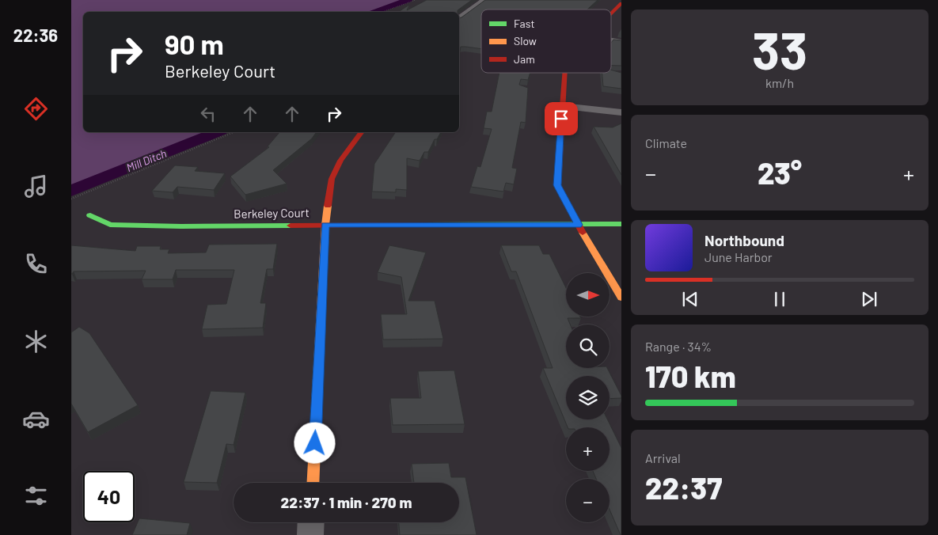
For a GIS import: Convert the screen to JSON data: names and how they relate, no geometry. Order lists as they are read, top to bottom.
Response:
{
  "streets": {
    "street": ["Berkeley Court"]
  },
  "water": ["Mill Ditch"],
  "legend": ["Fast", "Slow", "Jam"],
  "north": "right",
  "page": {
    "tabs": "22:36",
    "tile": [
      ["33", "km/h"],
      "Climate",
      ["Range · 34%", "170 km"],
      ["Arrival", "22:37"]
    ],
    "turn": ["90 m", "Berkeley Court"],
    "heat": ["−", "23°", "+"],
    "song": ["Northbound", "June Harbor"],
    "map_buttons": ["+", "−"],
    "limit": "40",
    "trip": "22:37 · 1 min · 270 m"
  }
}
